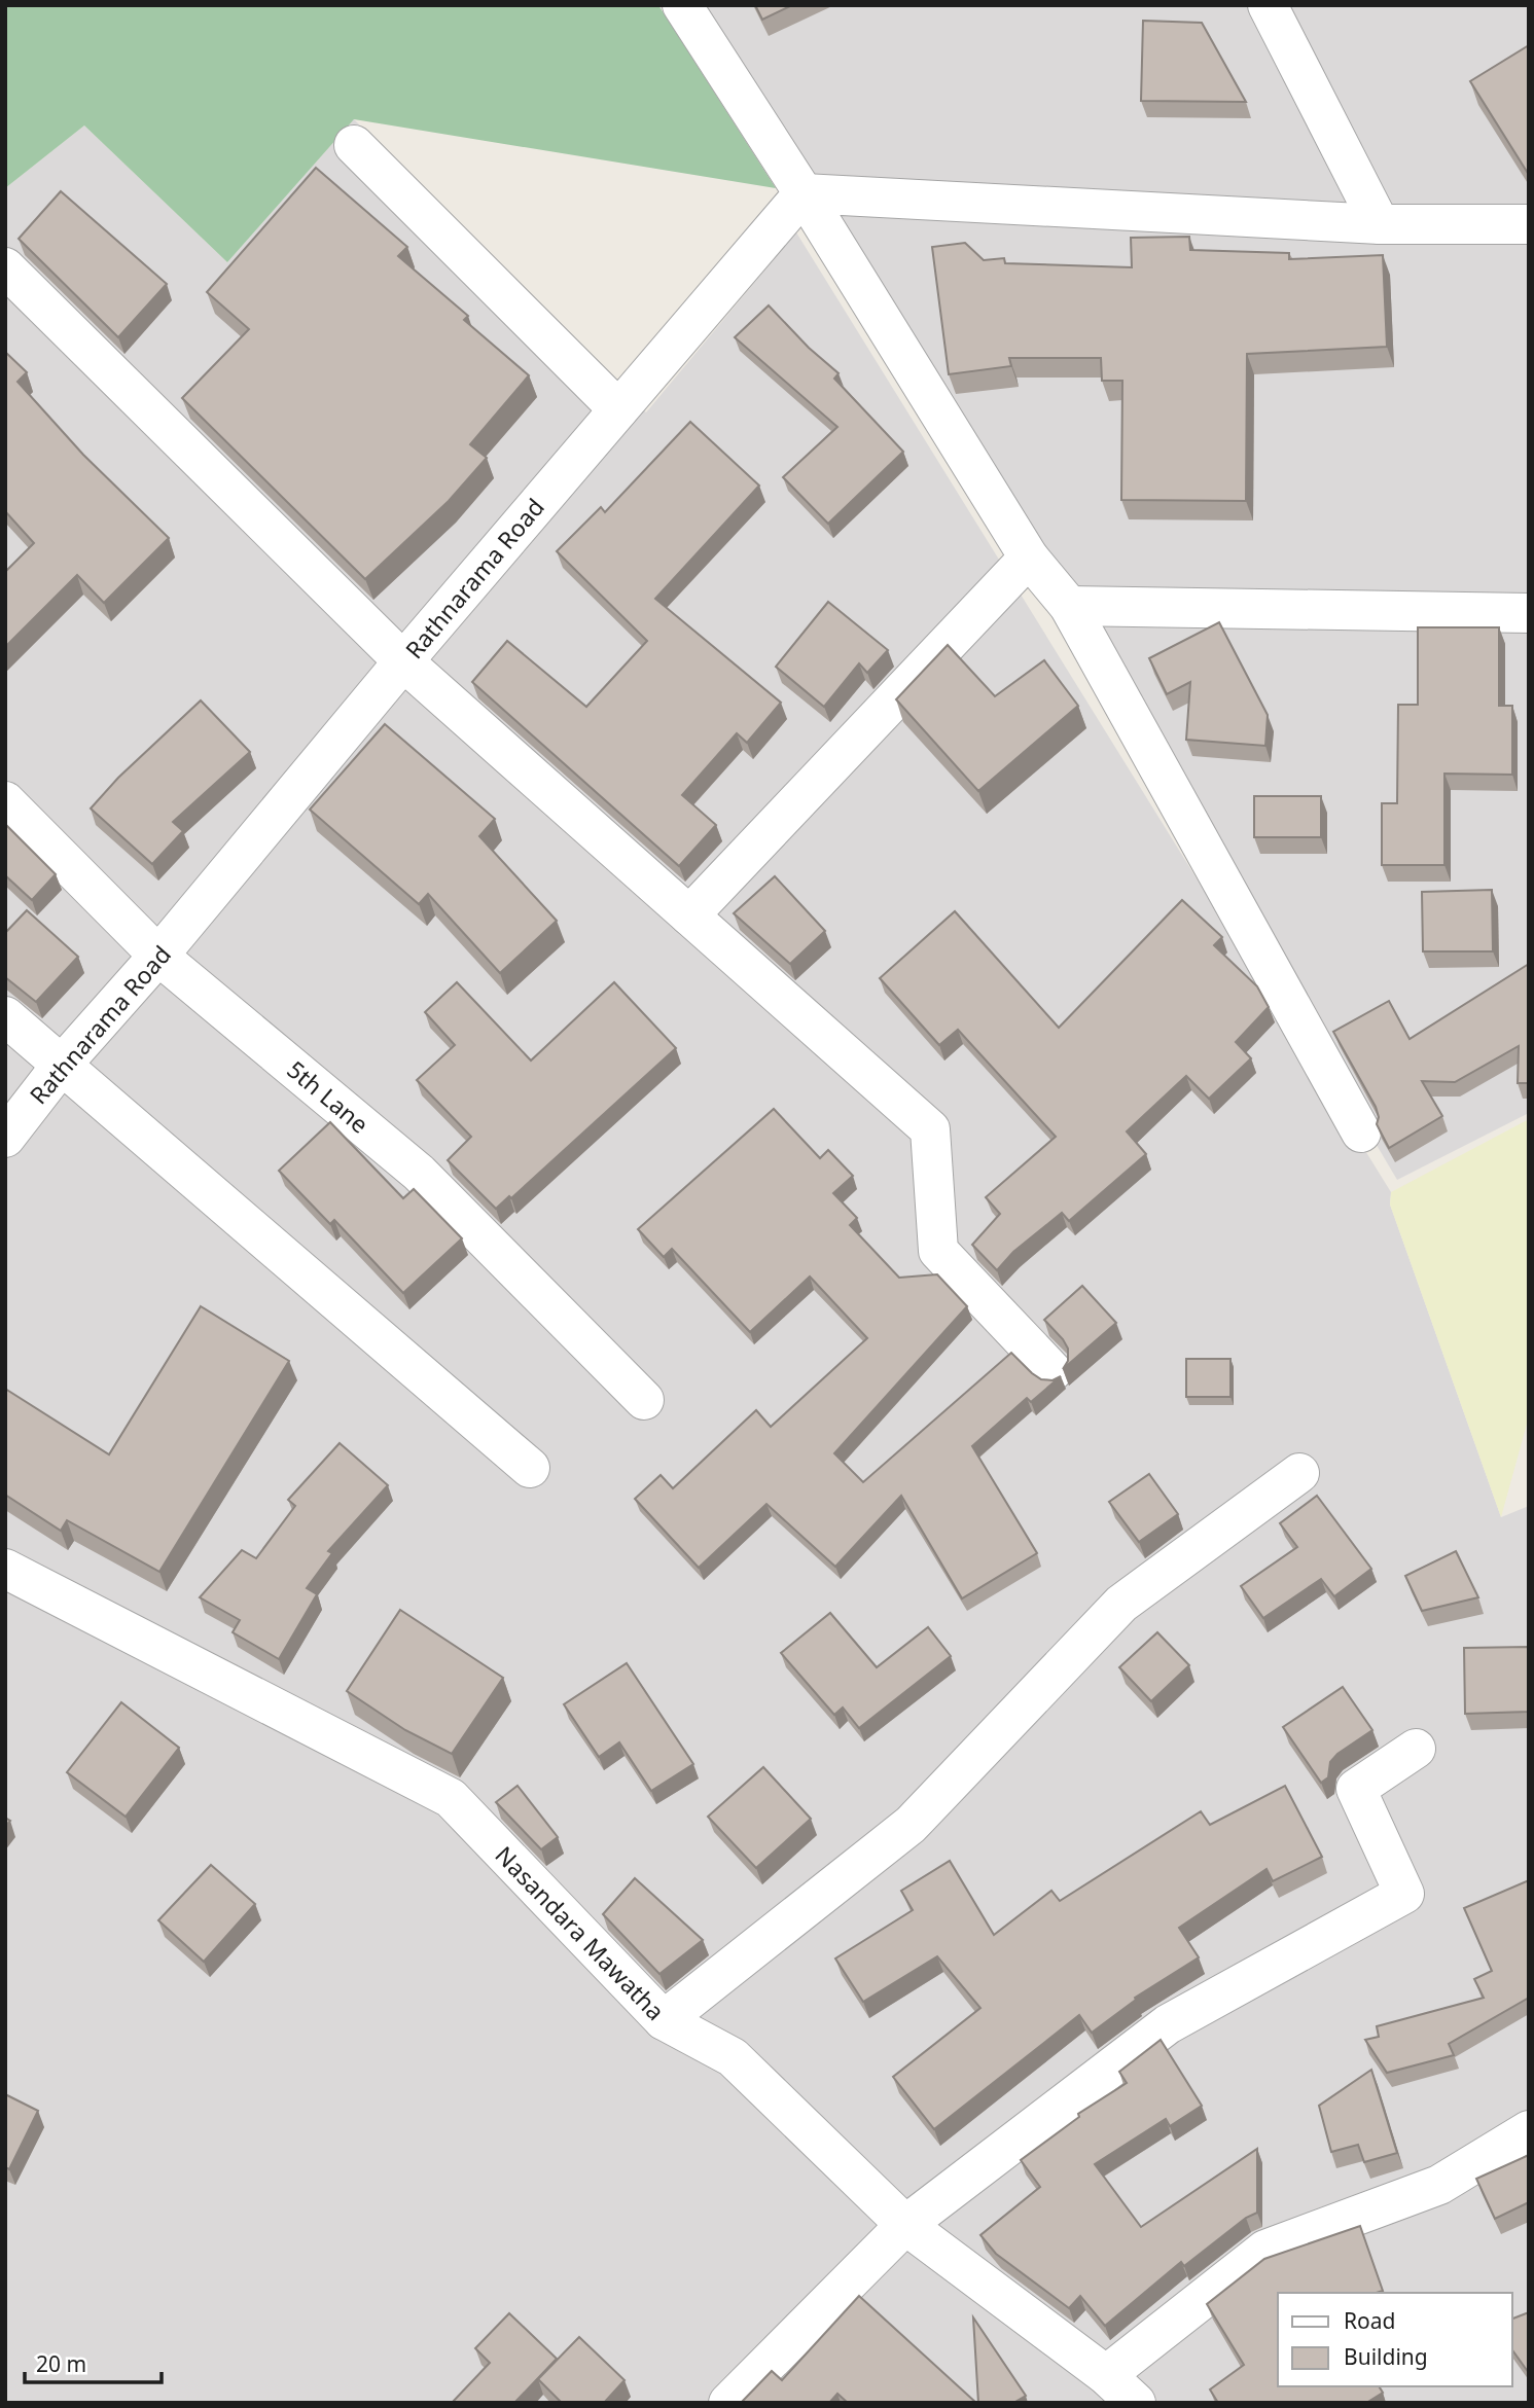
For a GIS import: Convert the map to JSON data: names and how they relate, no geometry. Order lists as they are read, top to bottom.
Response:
{
  "streets": {
    "street": ["Rathnarama Road", "5th Lane", "Nasandara Mawatha"]
  },
  "crossings": [
    ["Rathnarama Road", "5th Lane"]
  ],
  "legend": ["Road", "Building"],
  "scale_bar": "20 m"
}
